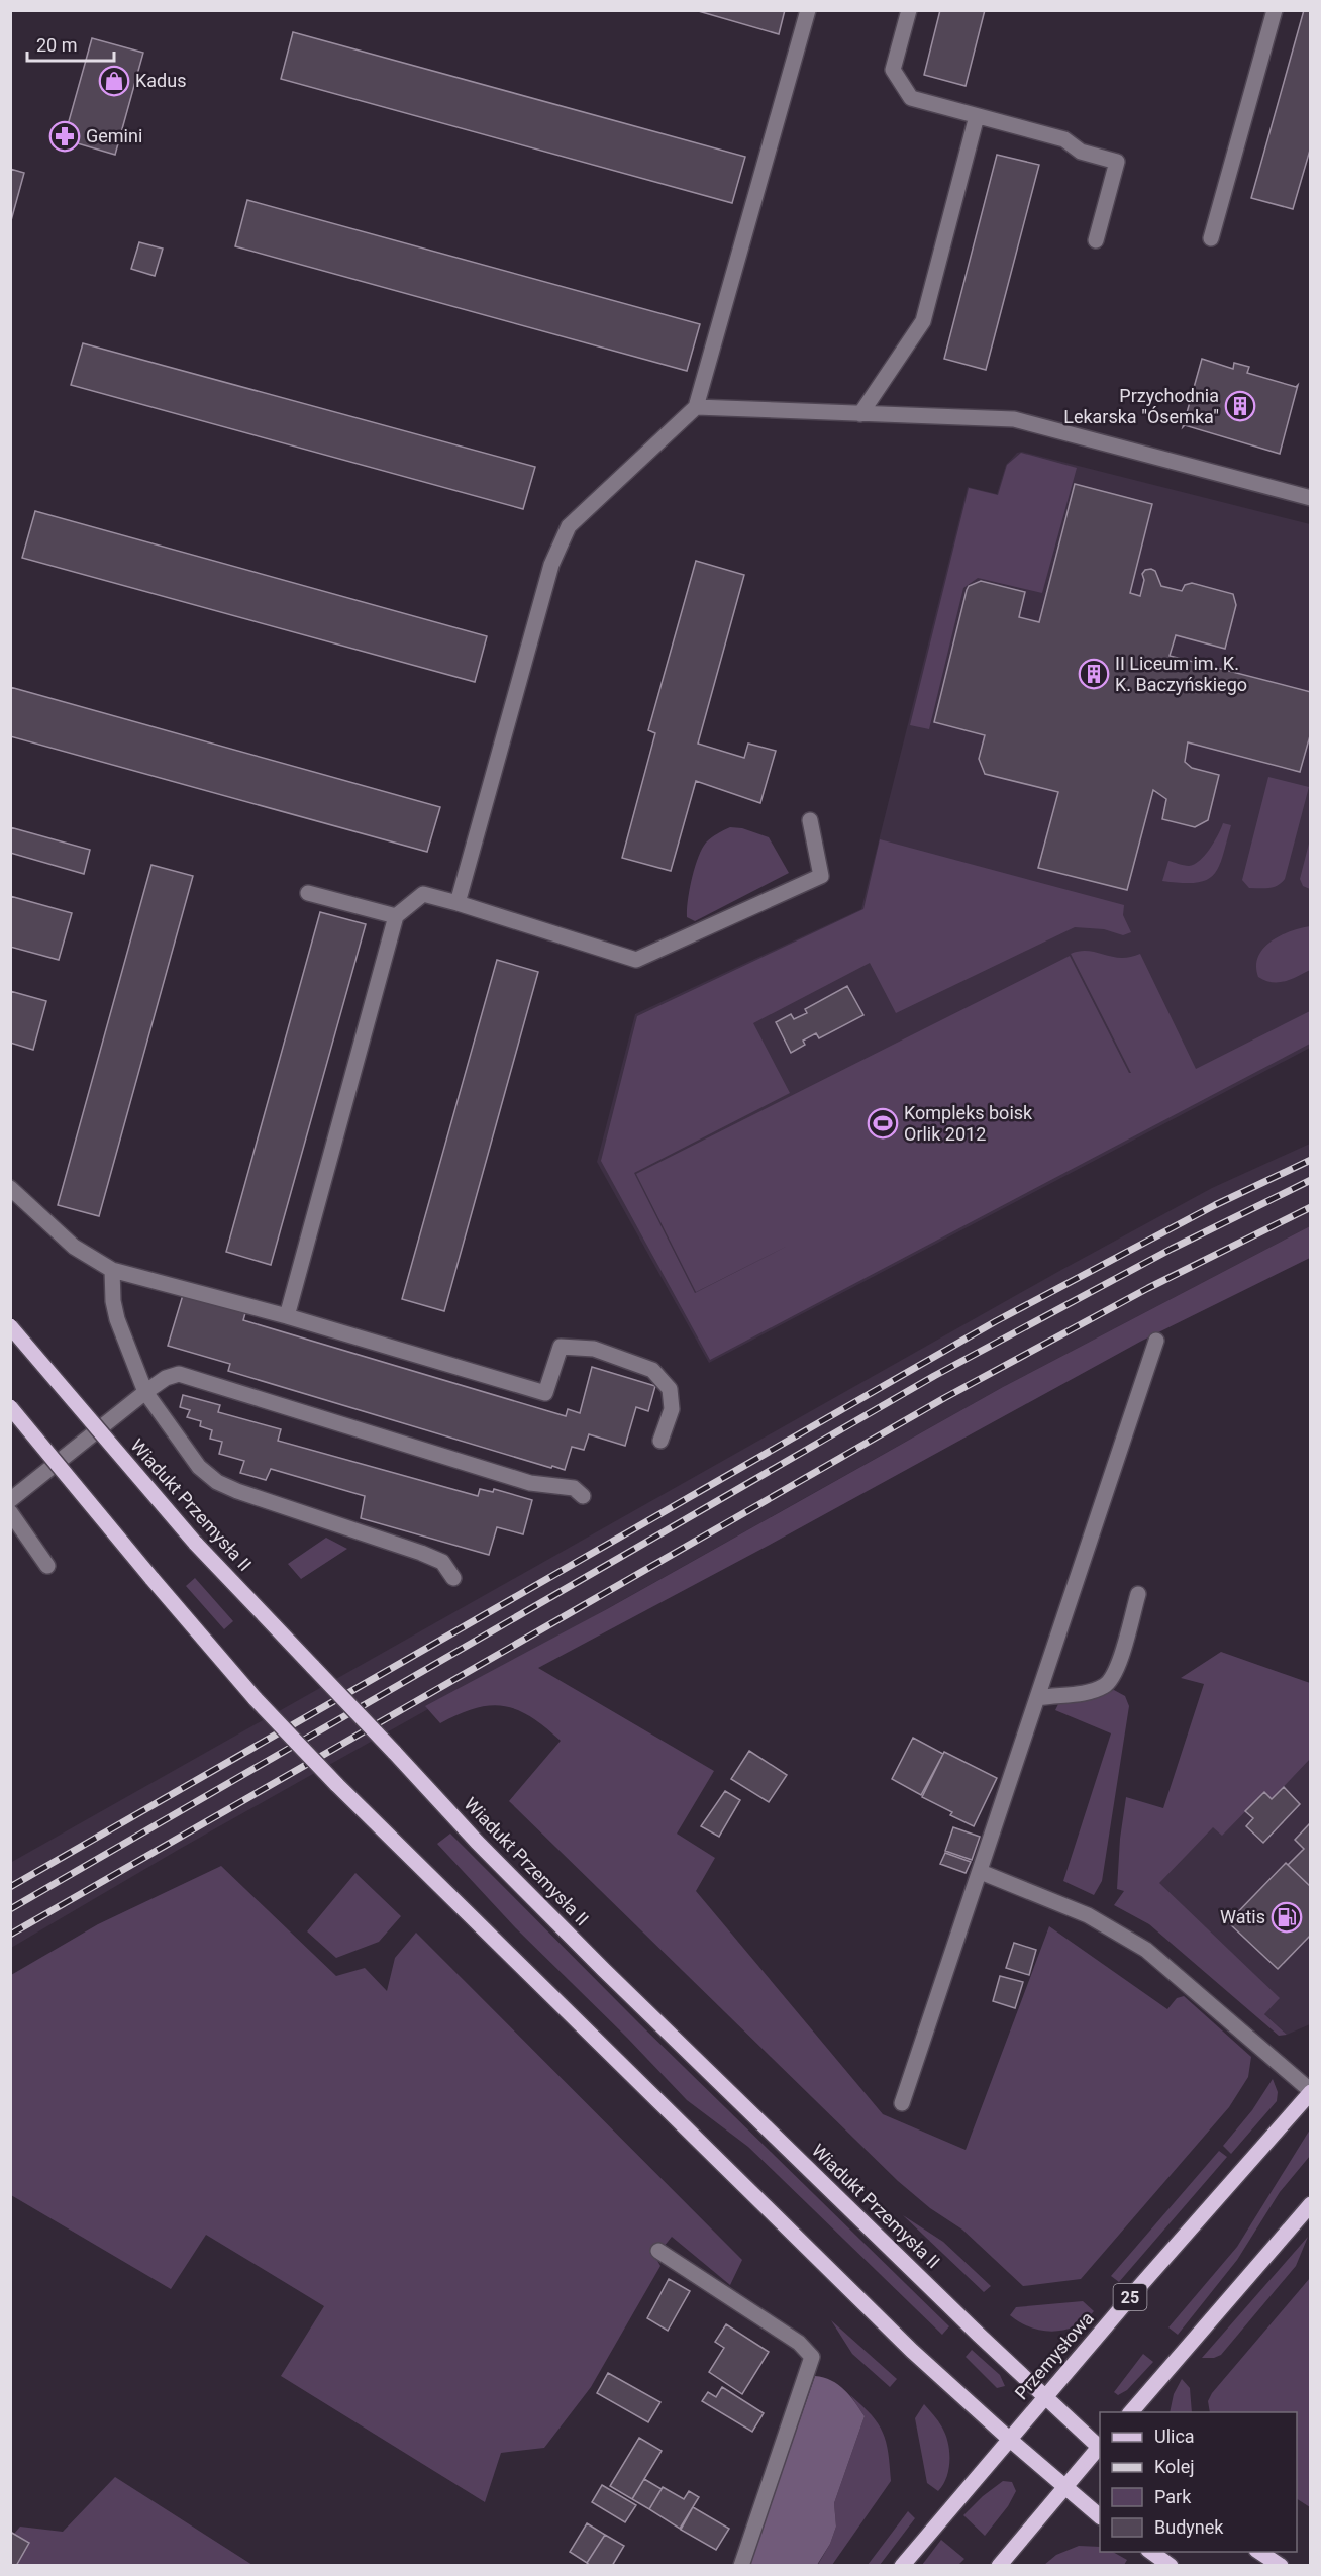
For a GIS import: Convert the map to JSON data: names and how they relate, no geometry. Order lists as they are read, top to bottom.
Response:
{
  "streets": {
    "main road": ["Wiadukt Przemysła II", "25", "Przemysłowa"]
  },
  "crossings": [
    ["Wiadukt Przemysła II", "Przemysłowa"]
  ],
  "places": {
    "shop": ["Kadus"],
    "pharmacy": ["Gemini"],
    "building": ["Przychodnia Lekarska \"Ósemka\"", "II Liceum im. K. K. Baczyńskiego"],
    "sports": ["Kompleks boisk Orlik 2012"],
    "fuel station": ["Watis"]
  },
  "legend": [
    "Ulica",
    "Kolej",
    "Park",
    "Budynek"
  ],
  "scale_bar": "20 m"
}
